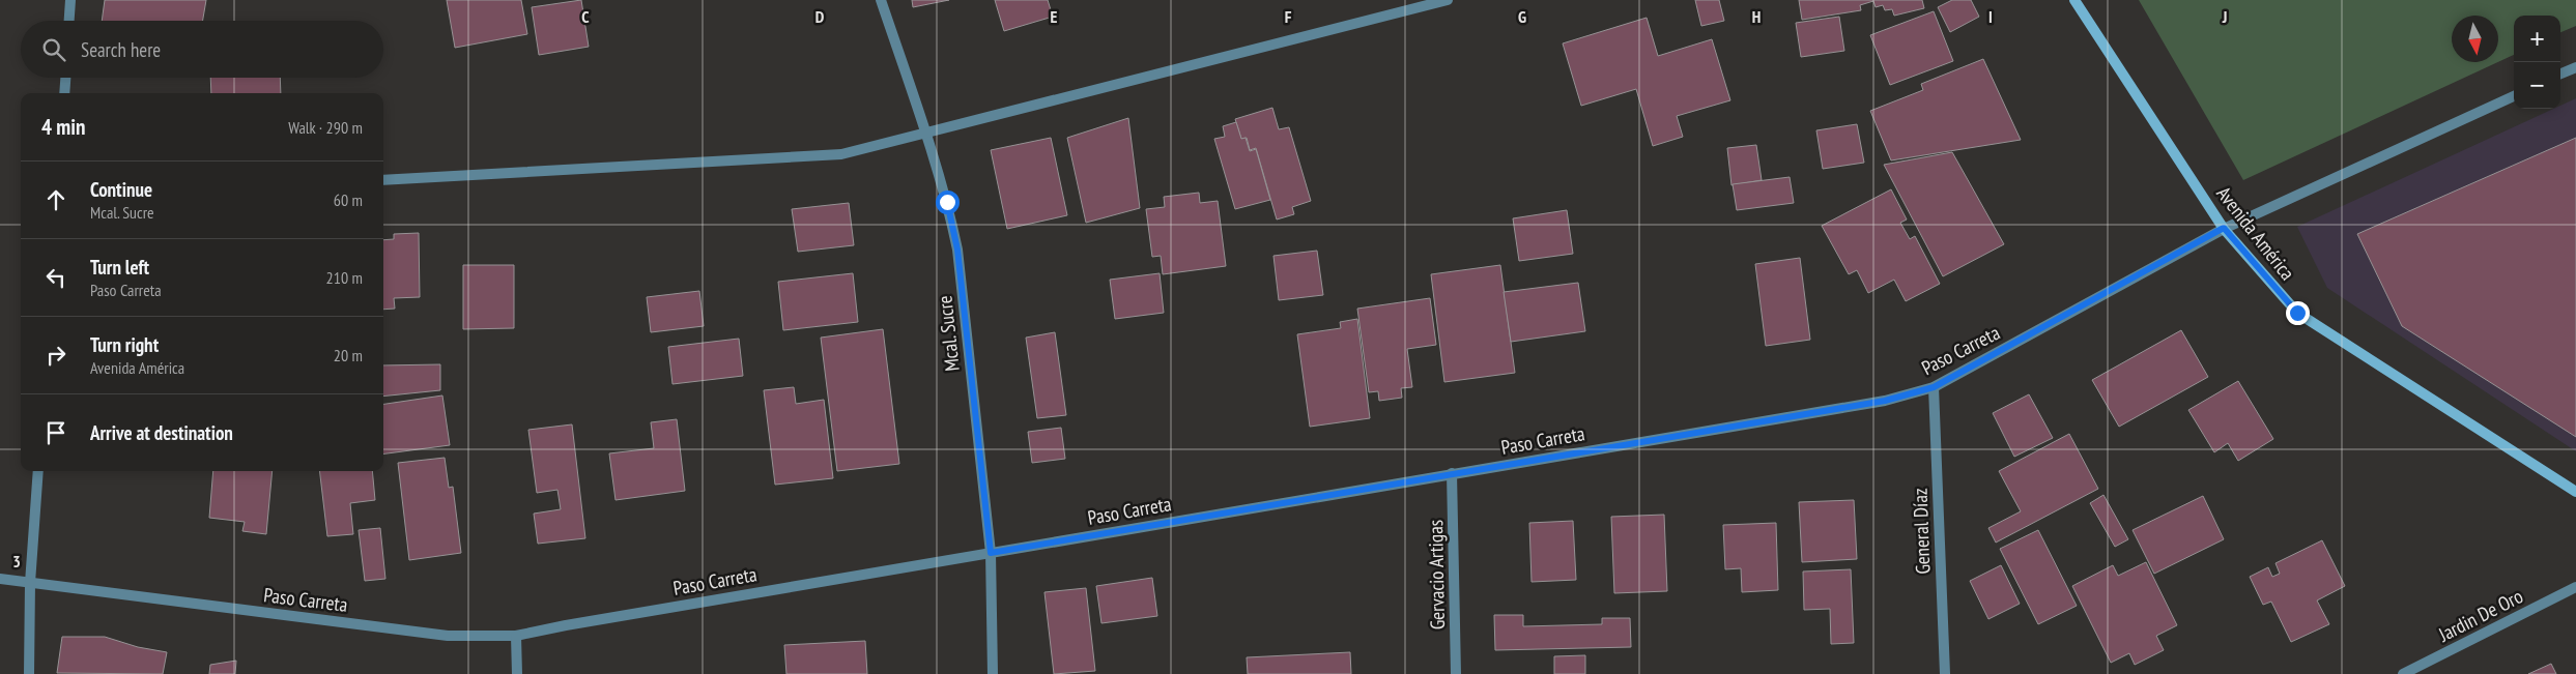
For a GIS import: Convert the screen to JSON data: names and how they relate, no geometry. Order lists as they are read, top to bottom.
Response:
{
  "streets": {
    "main road": ["Avenida América"],
    "street": [
      "Mcal. Sucre",
      "Paso Carreta",
      "General Díaz",
      "Gervacio Artigas",
      "Jardin De Oro"
    ]
  },
  "crossings": [
    ["Avenida América", "Paso Carreta"],
    ["Mcal. Sucre", "Paso Carreta"],
    ["Paso Carreta", "General Díaz"],
    ["Paso Carreta", "Gervacio Artigas"]
  ],
  "north": "bottom",
  "page": {
    "map_buttons": ["+", "−"],
    "search": "Search here",
    "heading": ["4 min", "Walk · 290 m"],
    "list": [
      ["Continue", "Mcal. Sucre", "60 m"],
      ["Turn left", "Paso Carreta", "210 m"],
      ["Turn right", "Avenida América", "20 m"],
      "Arrive at destination"
    ]
  },
  "grid": {
    "columns": [
      "C",
      "D",
      "E",
      "F",
      "G",
      "H",
      "I",
      "J"
    ],
    "rows": ["3"]
  }
}
